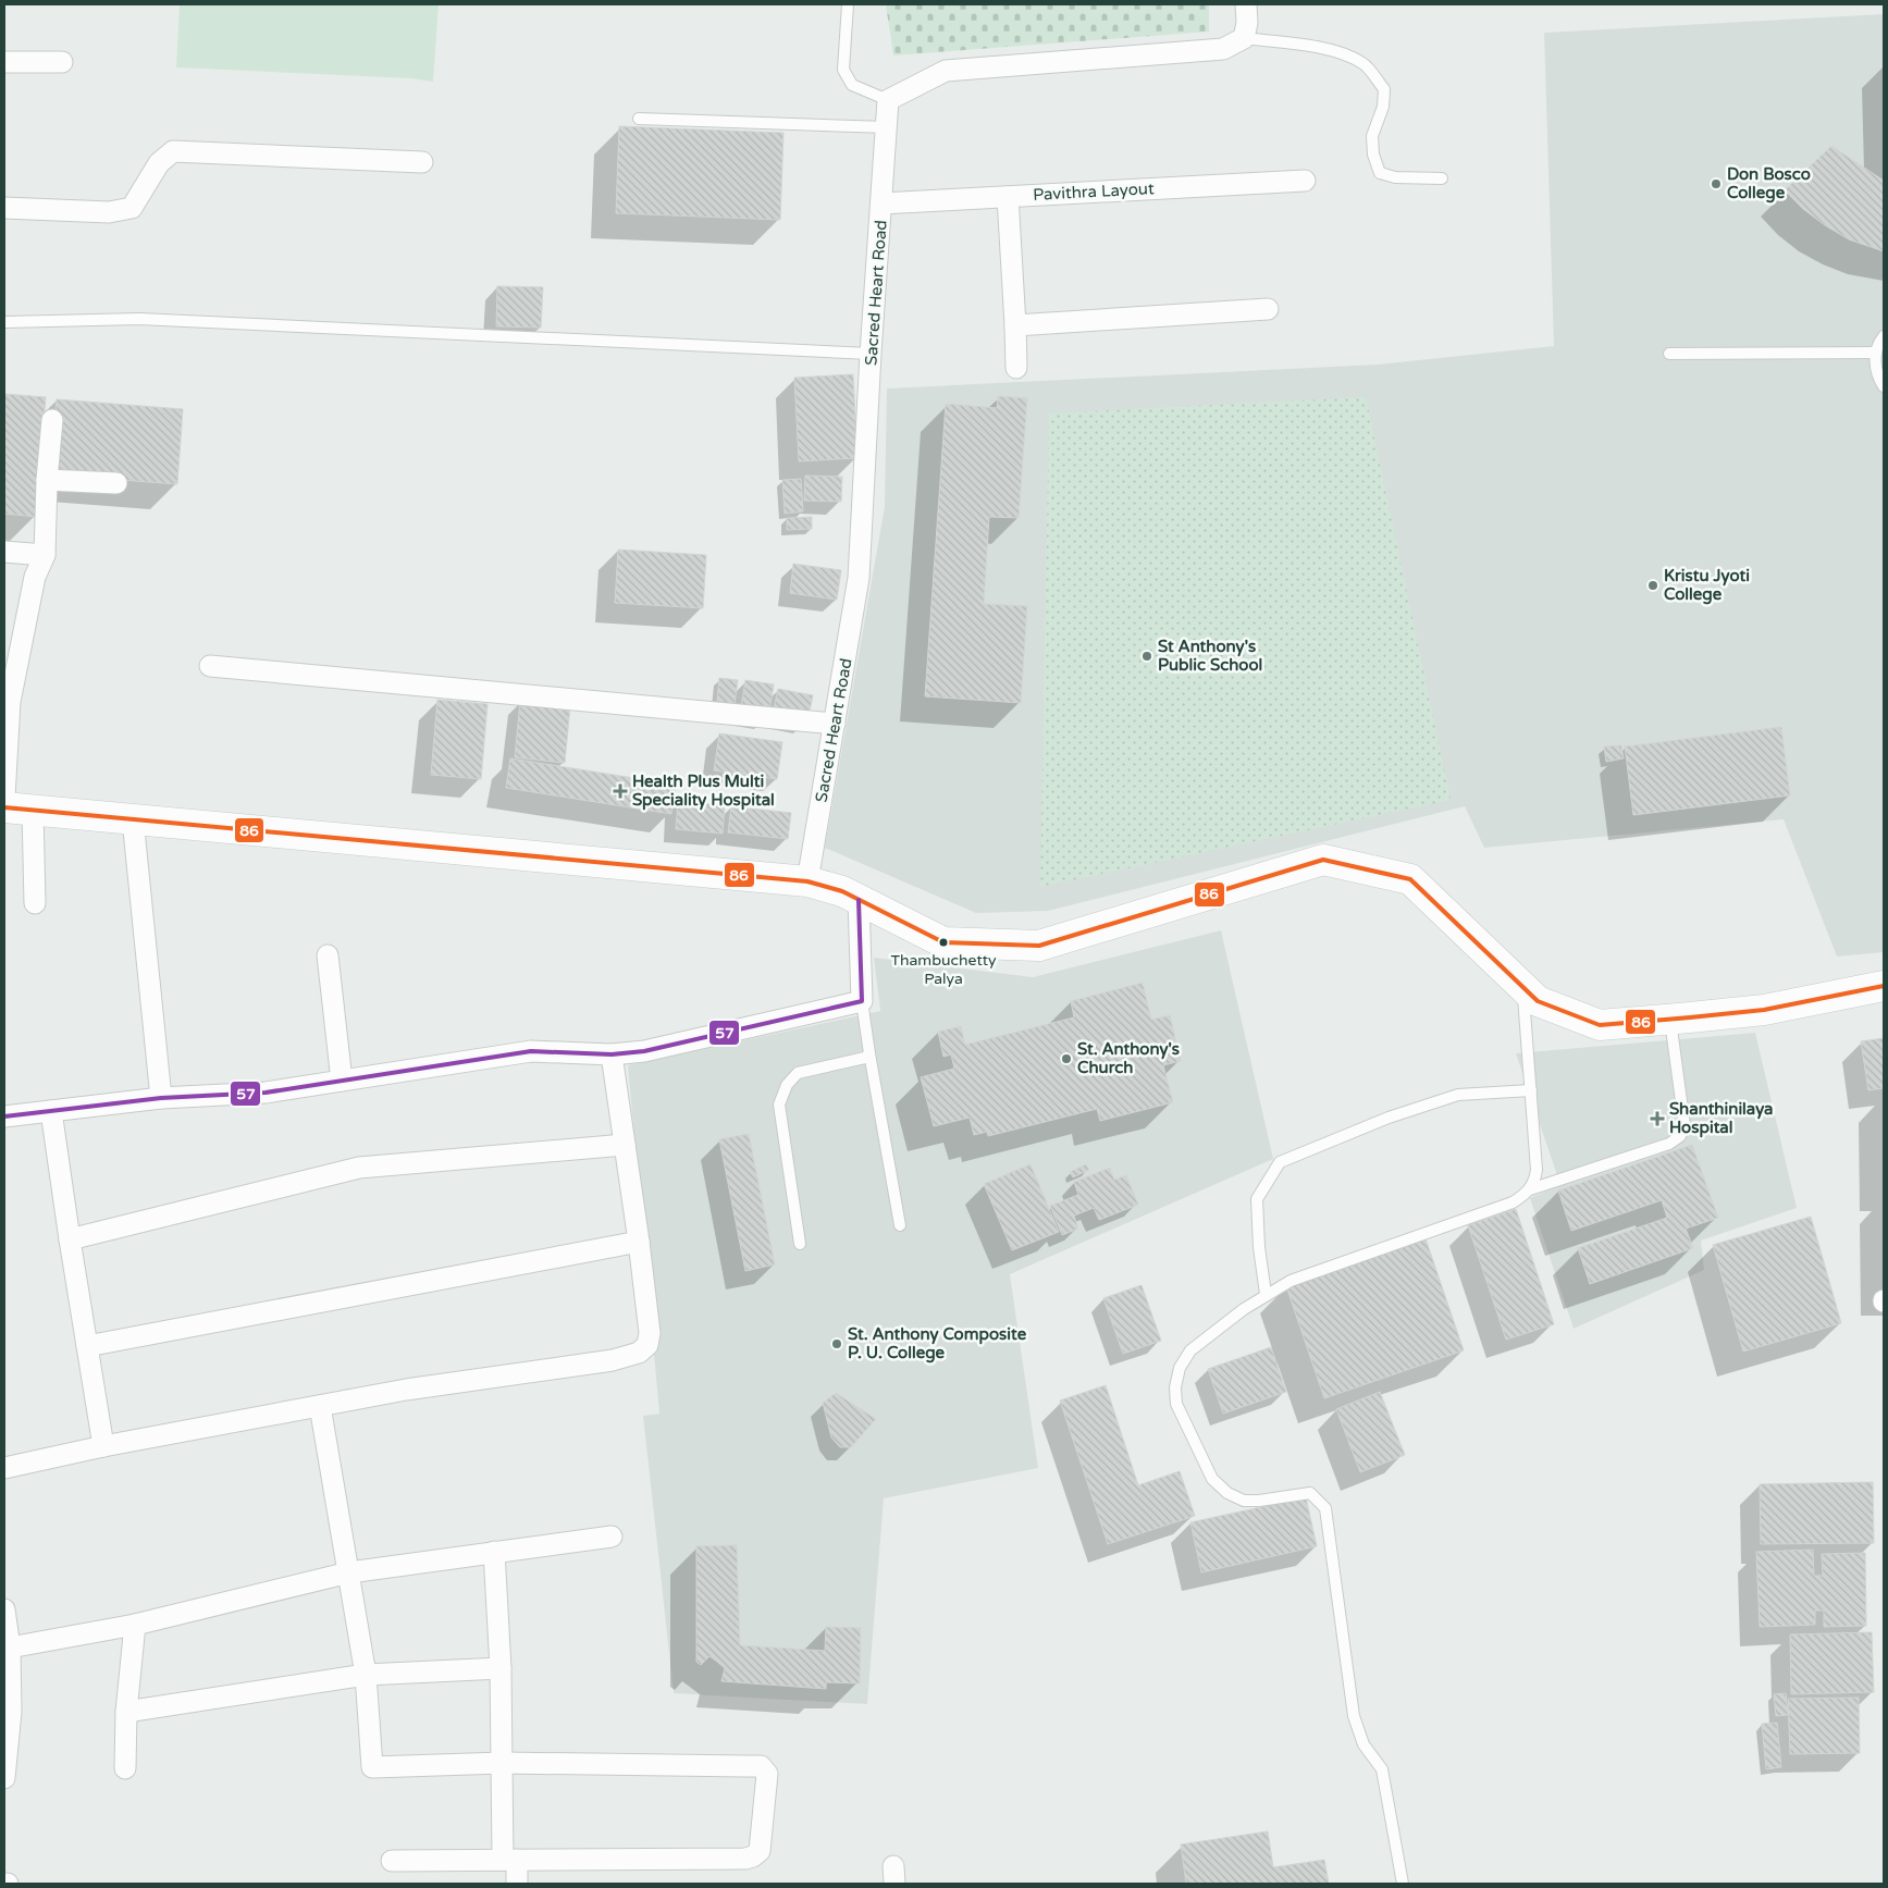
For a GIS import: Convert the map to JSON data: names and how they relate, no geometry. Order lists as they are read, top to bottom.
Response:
{
  "streets": {
    "street": ["Pavithra Layout", "Sacred Heart Road"]
  },
  "crossings": [
    ["Pavithra Layout", "Sacred Heart Road"]
  ],
  "places": {
    "other": [
      "Don Bosco College",
      "Kristu Jyoti College",
      "St Anthony's Public School",
      "Thambuchetty Palya",
      "St. Anthony's Church",
      "St. Anthony Composite P. U. College"
    ],
    "health": ["Health Plus Multi Speciality Hospital", "Shanthinilaya Hospital"]
  },
  "lines": ["transit line 86", "transit line 57"]
}
